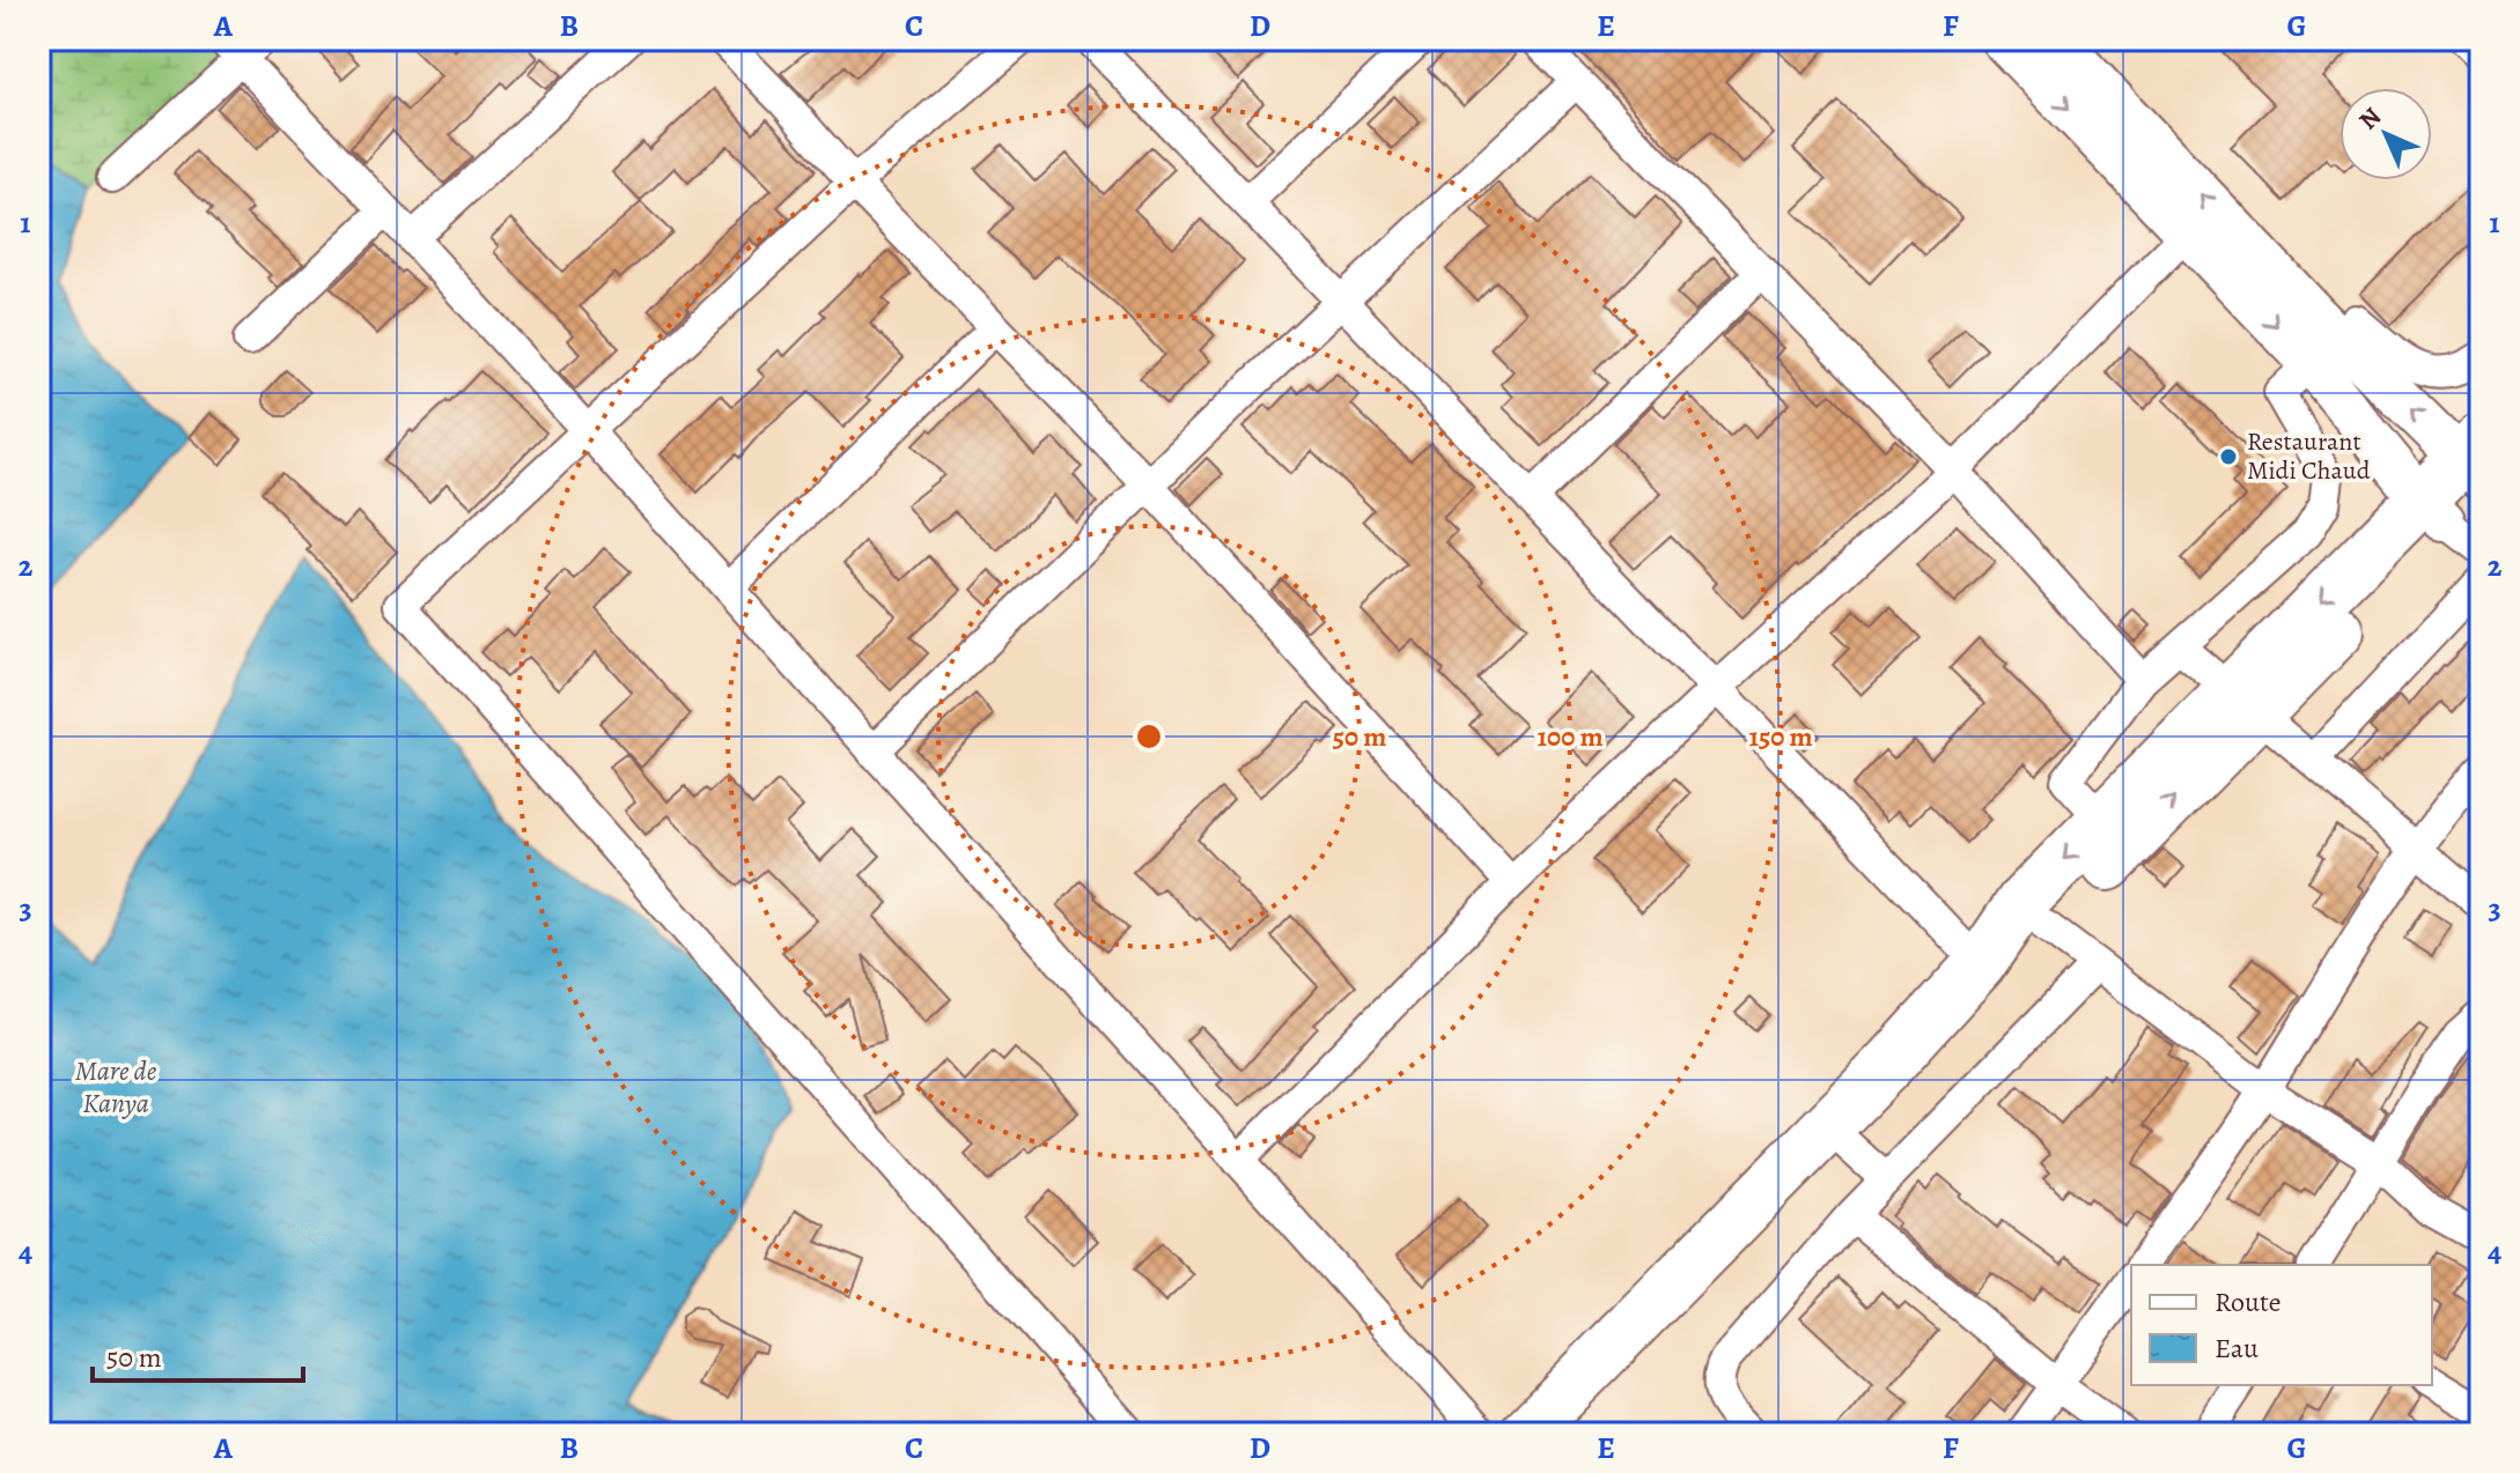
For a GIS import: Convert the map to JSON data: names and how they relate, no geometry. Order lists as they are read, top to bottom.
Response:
{
  "water": ["Mare de Kanya"],
  "places": ["Restaurant Midi Chaud"],
  "legend": ["Route", "Eau"],
  "scale_bar": "50 m",
  "north": "top left",
  "grid": {
    "columns": [
      "A",
      "B",
      "C",
      "D",
      "E",
      "F",
      "G"
    ],
    "rows": [
      "1",
      "2",
      "3",
      "4"
    ]
  },
  "rings": ["50 m", "100 m", "150 m"]
}
